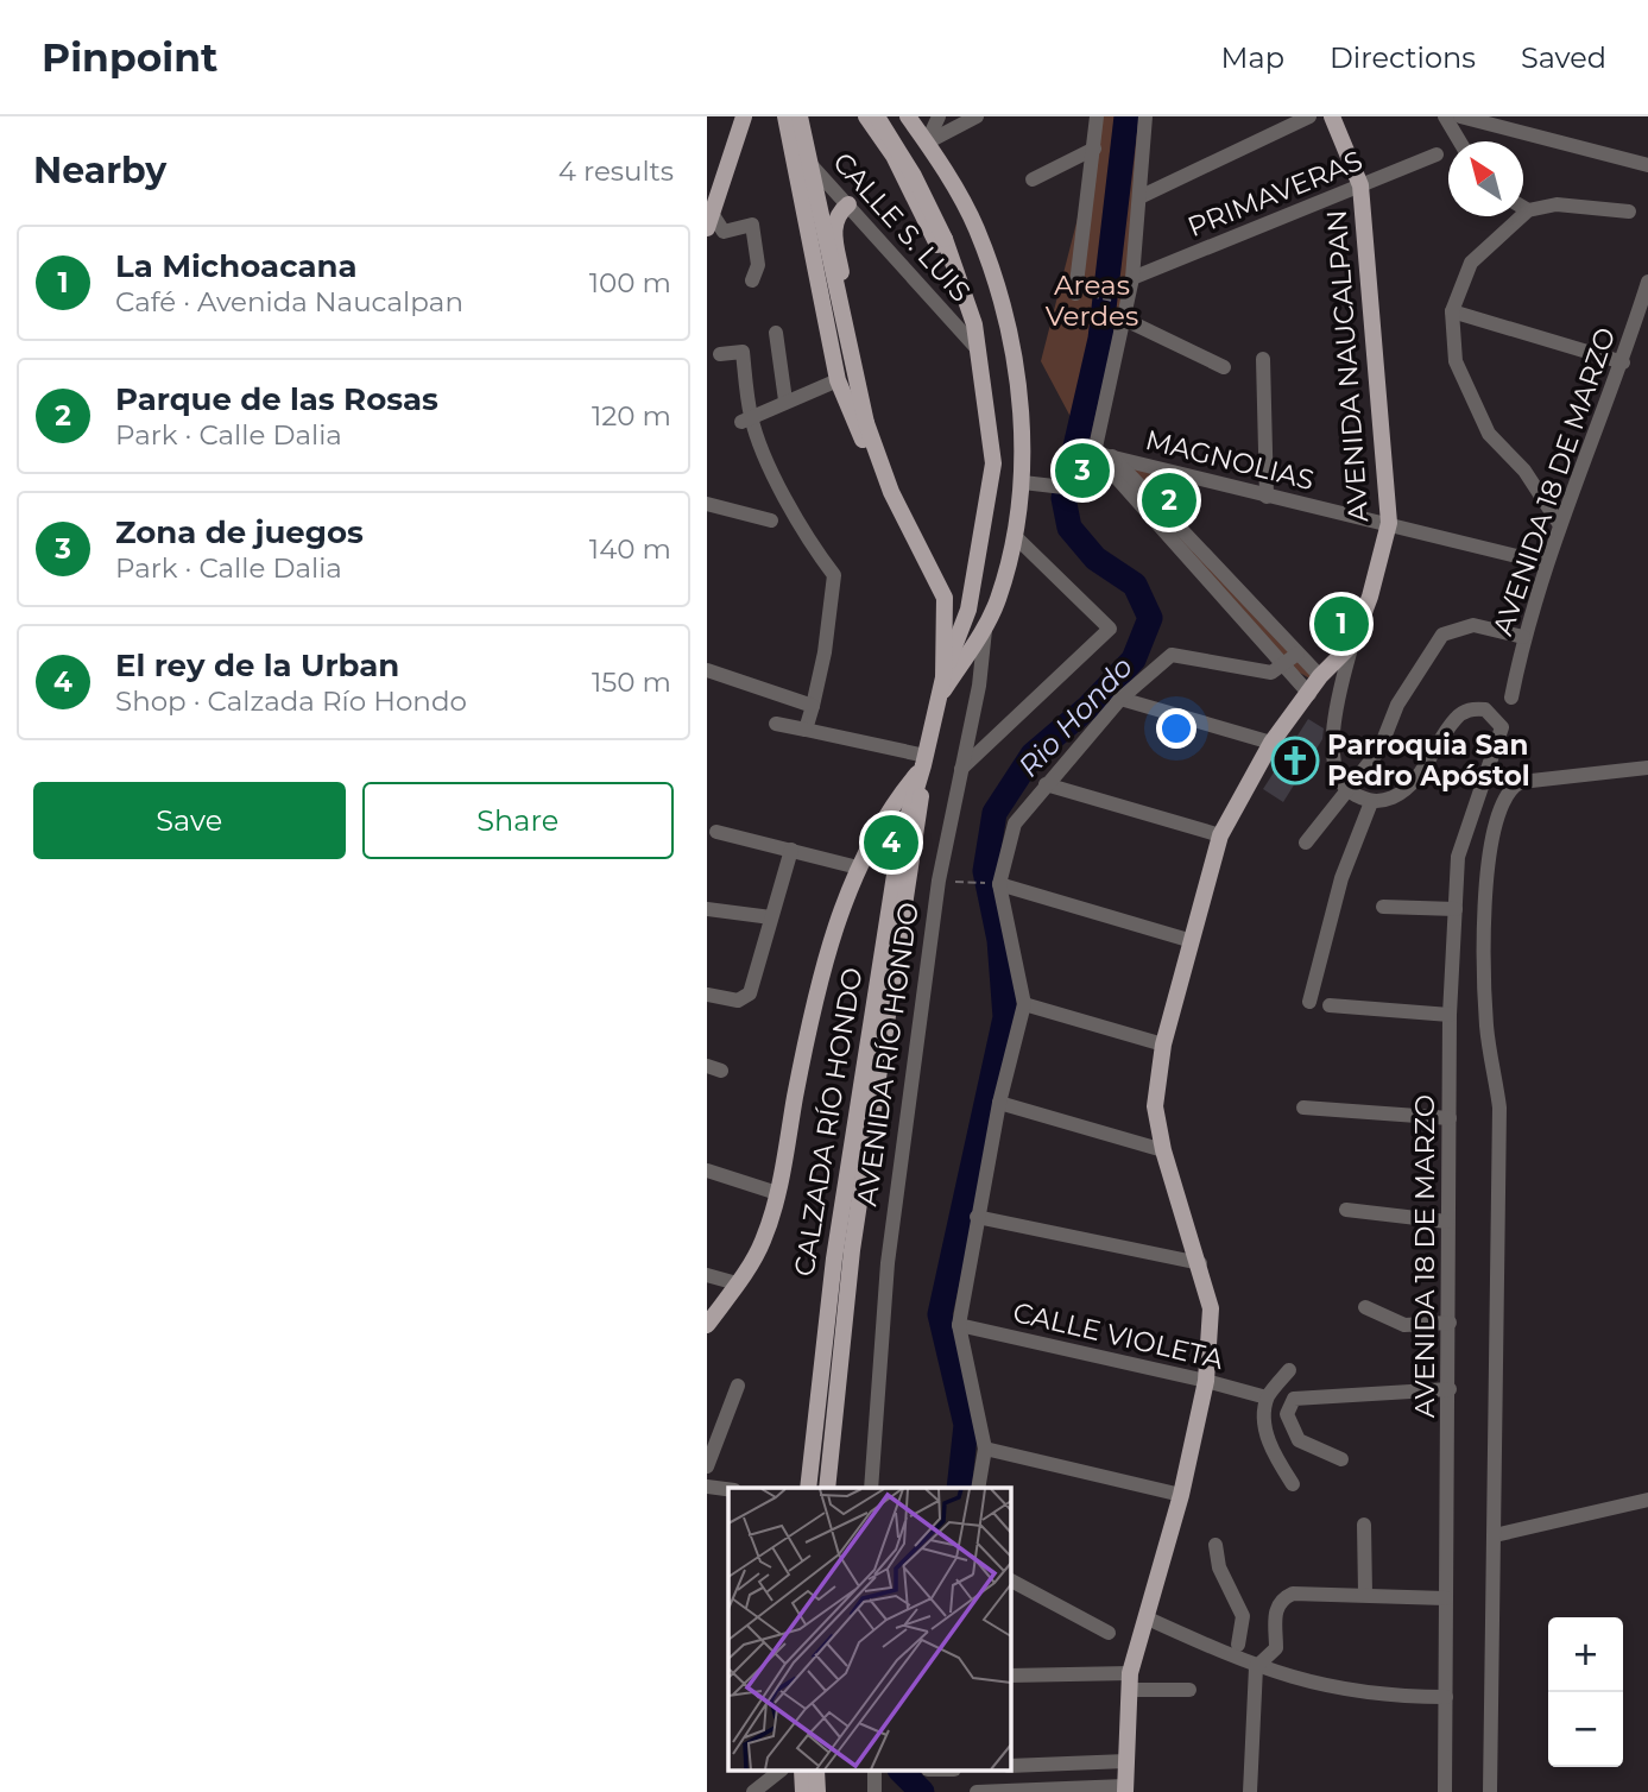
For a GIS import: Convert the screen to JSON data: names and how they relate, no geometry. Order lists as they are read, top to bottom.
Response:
{
  "streets": {
    "main road": ["AVENIDA NAUCALPAN", "CALZADA RÍO HONDO"],
    "street": [
      "PRIMAVERAS",
      "CALLE S. LUIS",
      "MAGNOLIAS",
      "AVENIDA 18 DE MARZO",
      "AVENIDA RÍO HONDO",
      "CALLE VIOLETA"
    ]
  },
  "crossings": [
    ["PRIMAVERAS", "AVENIDA NAUCALPAN"],
    ["AVENIDA NAUCALPAN", "MAGNOLIAS"],
    ["AVENIDA NAUCALPAN", "CALLE VIOLETA"],
    ["MAGNOLIAS", "AVENIDA 18 DE MARZO"]
  ],
  "water": ["Rio Hondo"],
  "parks": ["Areas Verdes"],
  "places": {
    "church": ["Parroquia San Pedro Apóstol"]
  },
  "north": "top left",
  "page": {
    "header": "Pinpoint",
    "nav": ["Map", "Directions", "Saved"],
    "heading": ["Nearby", "4 results"],
    "list": [
      {
        "mark": "1",
        "name": "La Michoacana",
        "note": "Café · Avenida Naucalpan",
        "value": "100 m"
      },
      {
        "mark": "2",
        "name": "Parque de las Rosas",
        "note": "Park · Calle Dalia",
        "value": "120 m"
      },
      {
        "mark": "3",
        "name": "Zona de juegos",
        "note": "Park · Calle Dalia",
        "value": "140 m"
      },
      {
        "mark": "4",
        "name": "El rey de la Urban",
        "note": "Shop · Calzada Río Hondo",
        "value": "150 m"
      }
    ],
    "pins": [
      "3",
      "2",
      "1",
      "4"
    ],
    "buttons": ["Save", "Share"],
    "map_buttons": ["+", "−"]
  }
}
